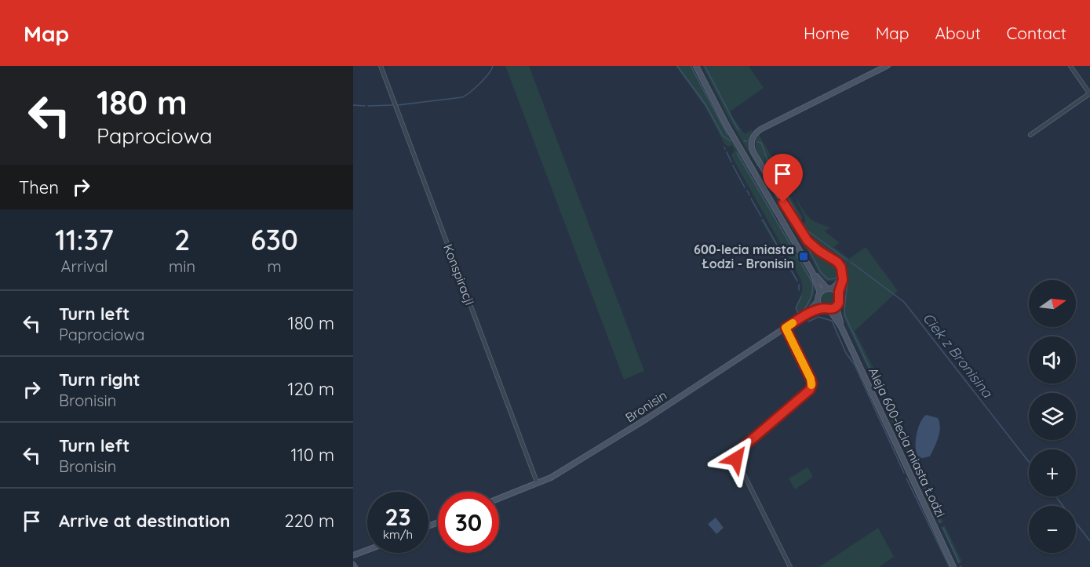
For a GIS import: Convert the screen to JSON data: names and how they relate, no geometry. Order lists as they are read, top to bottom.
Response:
{
  "streets": {
    "street": ["Konspiracji", "Bronisin", "Aleja 600-lecia miasta Łodzi"]
  },
  "crossings": [
    ["Konspiracji", "Bronisin"],
    ["Bronisin", "Aleja 600-lecia miasta Łodzi"]
  ],
  "water": ["Ciek z Bronisina"],
  "places": {
    "transit": ["600-lecia miasta Łodzi - Bronisin"]
  },
  "north": "right",
  "page": {
    "header": "Map",
    "nav": [
      "Home",
      "Map",
      "About",
      "Contact"
    ],
    "turn": ["180 m", "Paprociowa"],
    "then": "Then",
    "eta": [
      "11:37",
      "Arrival",
      "2",
      "min",
      "630",
      "m"
    ],
    "map_buttons": ["+", "−"],
    "list": [
      {
        "name": "Turn left",
        "note": "Paprociowa",
        "value": "180 m"
      },
      {
        "name": "Turn right",
        "note": "Bronisin",
        "value": "120 m"
      },
      {
        "name": "Turn left",
        "note": "Bronisin",
        "value": "110 m"
      },
      {
        "name": "Arrive at destination",
        "value": "220 m"
      }
    ],
    "speed": "23 km/h",
    "limit": "30"
  }
}
